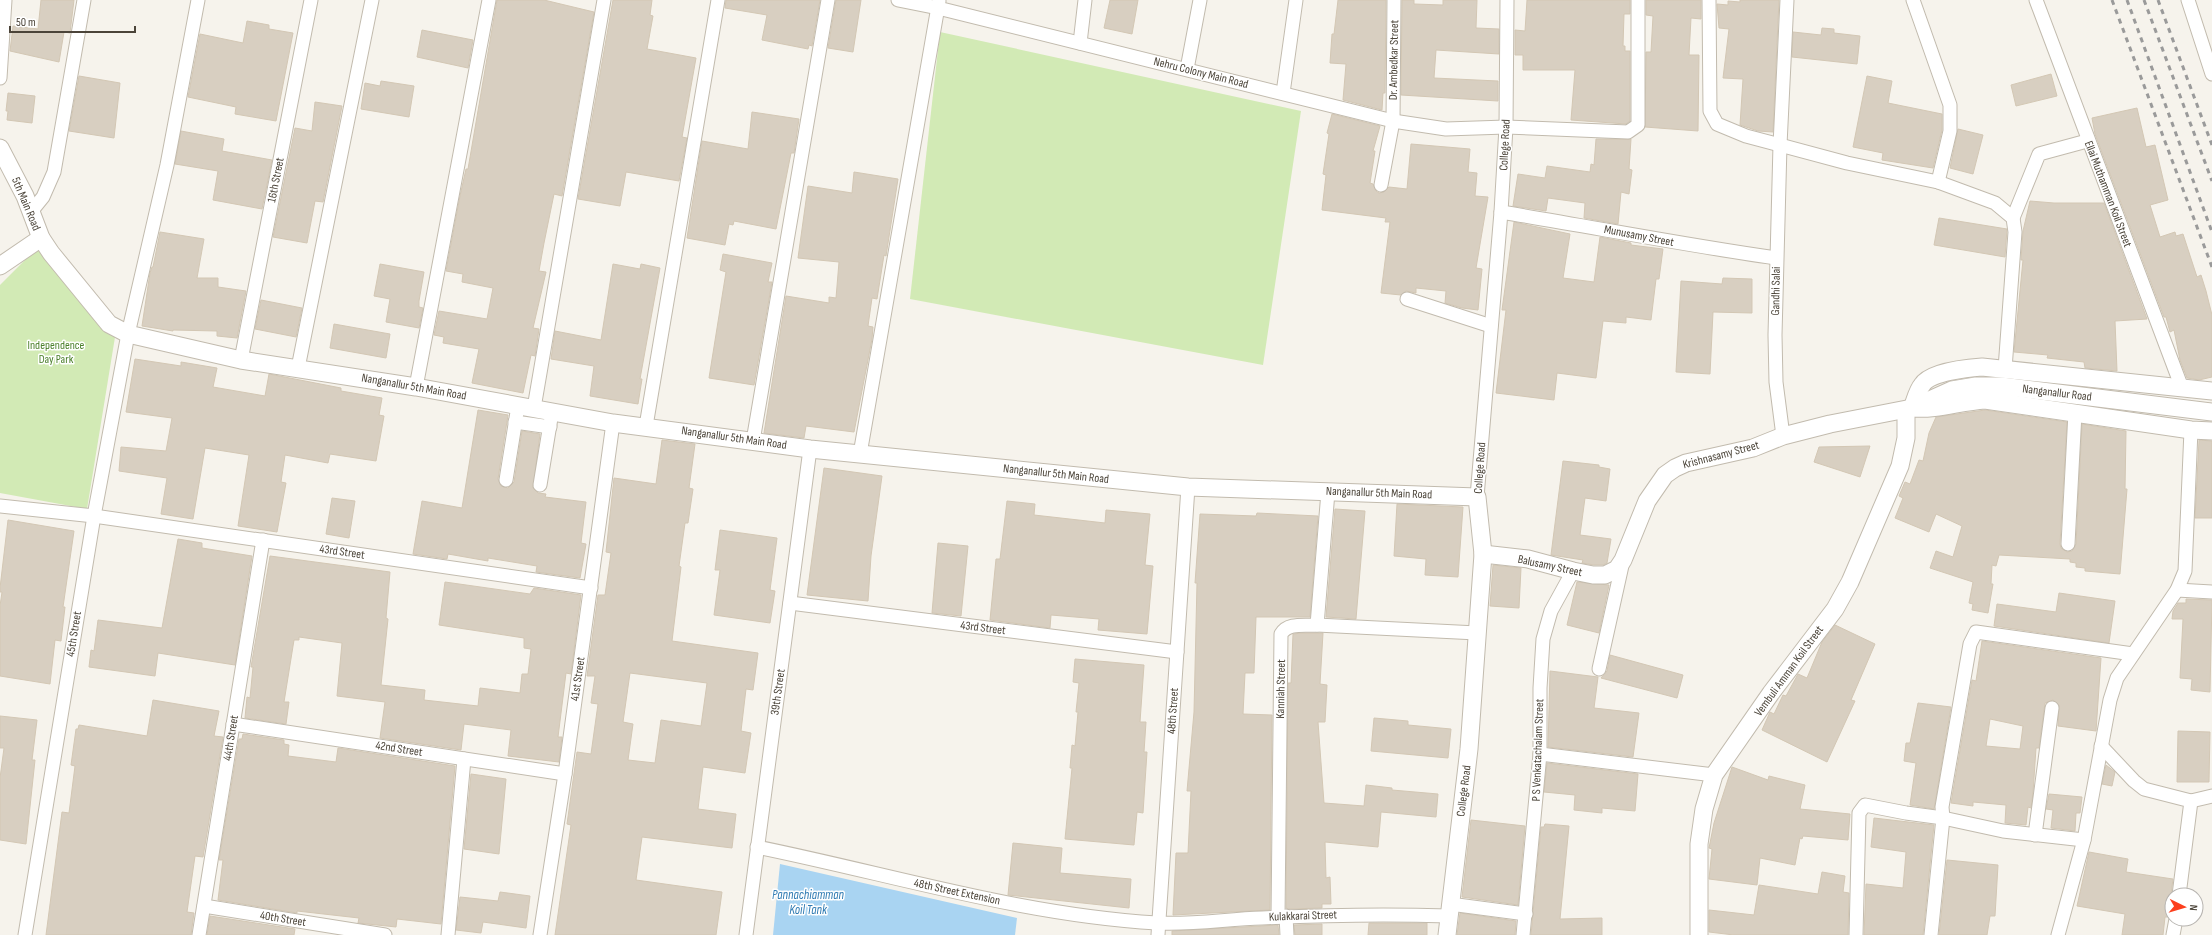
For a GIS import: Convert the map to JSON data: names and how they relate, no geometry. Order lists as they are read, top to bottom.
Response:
{
  "streets": {
    "street": [
      "Dr. Ambedkar Street",
      "Nehru Colony Main Road",
      "College Road",
      "16th Street",
      "Ellai Muthamman Koil Street",
      "5th Main Road",
      "Munusamy Street",
      "Gandhi Salai",
      "Nanganallur 5th Main Road",
      "Nanganallur Road",
      "Krishnasamy Street",
      "43rd Street",
      "Balusamy Street",
      "45th Street",
      "Vembuli Amman Koil Street",
      "41st Street",
      "Kanniah Street",
      "39th Street",
      "48th Street",
      "44th Street",
      "42nd Street",
      "P S Venkatachalam Street",
      "48th Street Extension",
      "Kulakkarai Street",
      "40th Street"
    ]
  },
  "crossings": [
    ["Dr. Ambedkar Street", "Nehru Colony Main Road"],
    ["Nehru Colony Main Road", "College Road"],
    ["College Road", "Munusamy Street"],
    ["College Road", "Nanganallur 5th Main Road"],
    ["College Road", "Balusamy Street"],
    ["College Road", "Kanniah Street"],
    ["College Road", "Kulakkarai Street"],
    ["16th Street", "Nanganallur 5th Main Road"],
    ["5th Main Road", "Nanganallur 5th Main Road"],
    ["Munusamy Street", "Gandhi Salai"],
    ["Gandhi Salai", "Krishnasamy Street"],
    ["Nanganallur 5th Main Road", "45th Street"],
    ["Nanganallur 5th Main Road", "41st Street"],
    ["Nanganallur 5th Main Road", "39th Street"],
    ["Nanganallur 5th Main Road", "48th Street"],
    ["Nanganallur Road", "Krishnasamy Street"],
    ["Nanganallur Road", "Vembuli Amman Koil Street"],
    ["Krishnasamy Street", "Balusamy Street"],
    ["Krishnasamy Street", "Vembuli Amman Koil Street"],
    ["43rd Street", "45th Street"],
    ["43rd Street", "41st Street"],
    ["43rd Street", "39th Street"],
    ["43rd Street", "48th Street"],
    ["43rd Street", "44th Street"],
    ["Balusamy Street", "P S Venkatachalam Street"],
    ["41st Street", "42nd Street"],
    ["Kanniah Street", "Kulakkarai Street"],
    ["39th Street", "48th Street Extension"],
    ["48th Street", "48th Street Extension"],
    ["48th Street", "Kulakkarai Street"],
    ["44th Street", "42nd Street"],
    ["44th Street", "40th Street"],
    ["P S Venkatachalam Street", "Kulakkarai Street"],
    ["48th Street Extension", "Kulakkarai Street"]
  ],
  "water": ["Pannachiamman Koil Tank"],
  "parks": ["Independence Day Park"],
  "scale_bar": "50 m",
  "north": "right"
}
